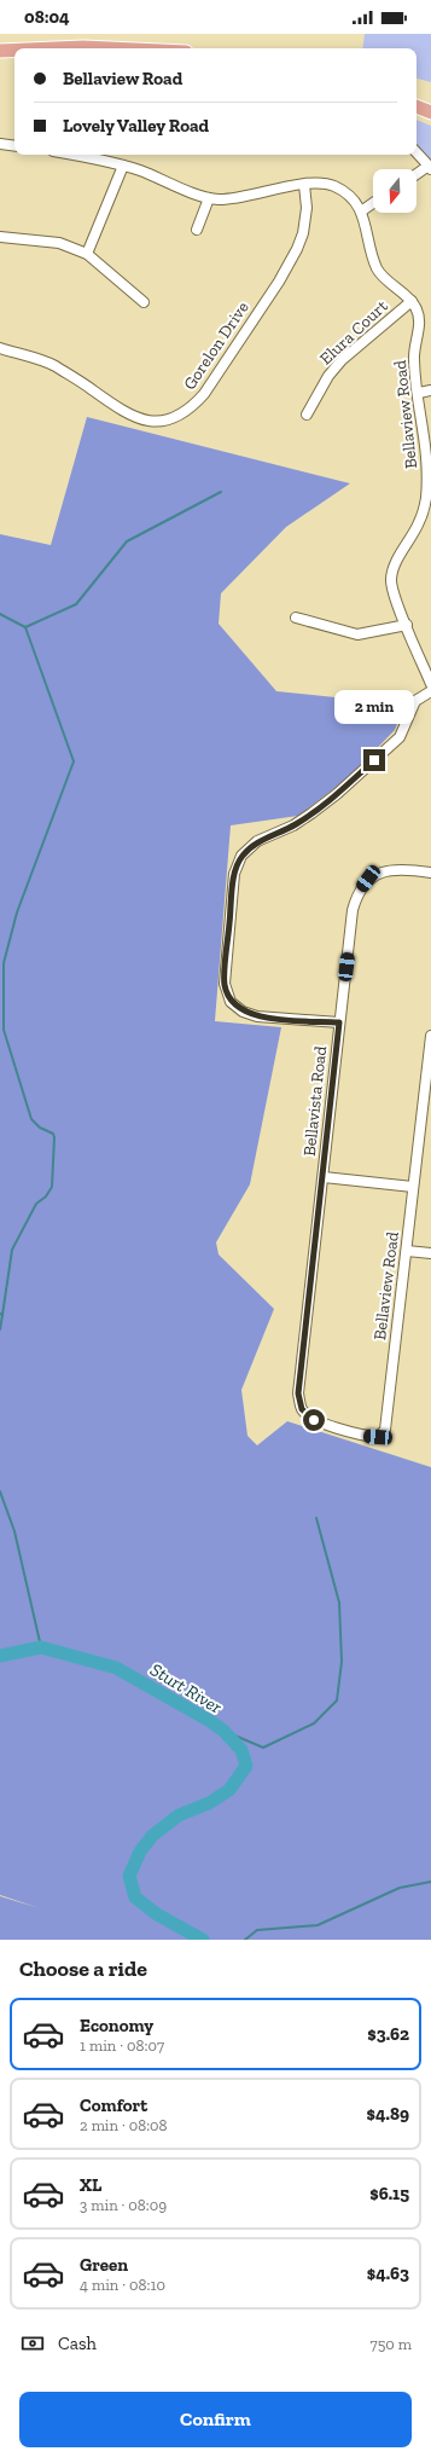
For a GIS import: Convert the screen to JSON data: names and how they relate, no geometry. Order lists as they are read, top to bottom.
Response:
{
  "streets": {
    "street": [
      "Elura Court",
      "Gorelon Drive",
      "Bellaview Road",
      "Bellavista Road"
    ]
  },
  "crossings": [
    ["Elura Court", "Bellaview Road"],
    ["Bellaview Road", "Bellavista Road"]
  ],
  "water": ["Sturt River"],
  "north": "bottom",
  "page": {
    "status": "08:04",
    "banner": ["Bellaview Road", "Lovely Valley Road"],
    "bubble": "2 min",
    "heading": "Choose a ride",
    "list": [
      {
        "name": "Economy",
        "note": "1 min · 08:07",
        "value": "$3.62"
      },
      {
        "name": "Comfort",
        "note": "2 min · 08:08",
        "value": "$4.89"
      },
      {
        "name": "XL",
        "note": "3 min · 08:09",
        "value": "$6.15"
      },
      {
        "name": "Green",
        "note": "4 min · 08:10",
        "value": "$4.63"
      }
    ],
    "pay": ["Cash", "750 m"],
    "buttons": "Confirm"
  }
}
